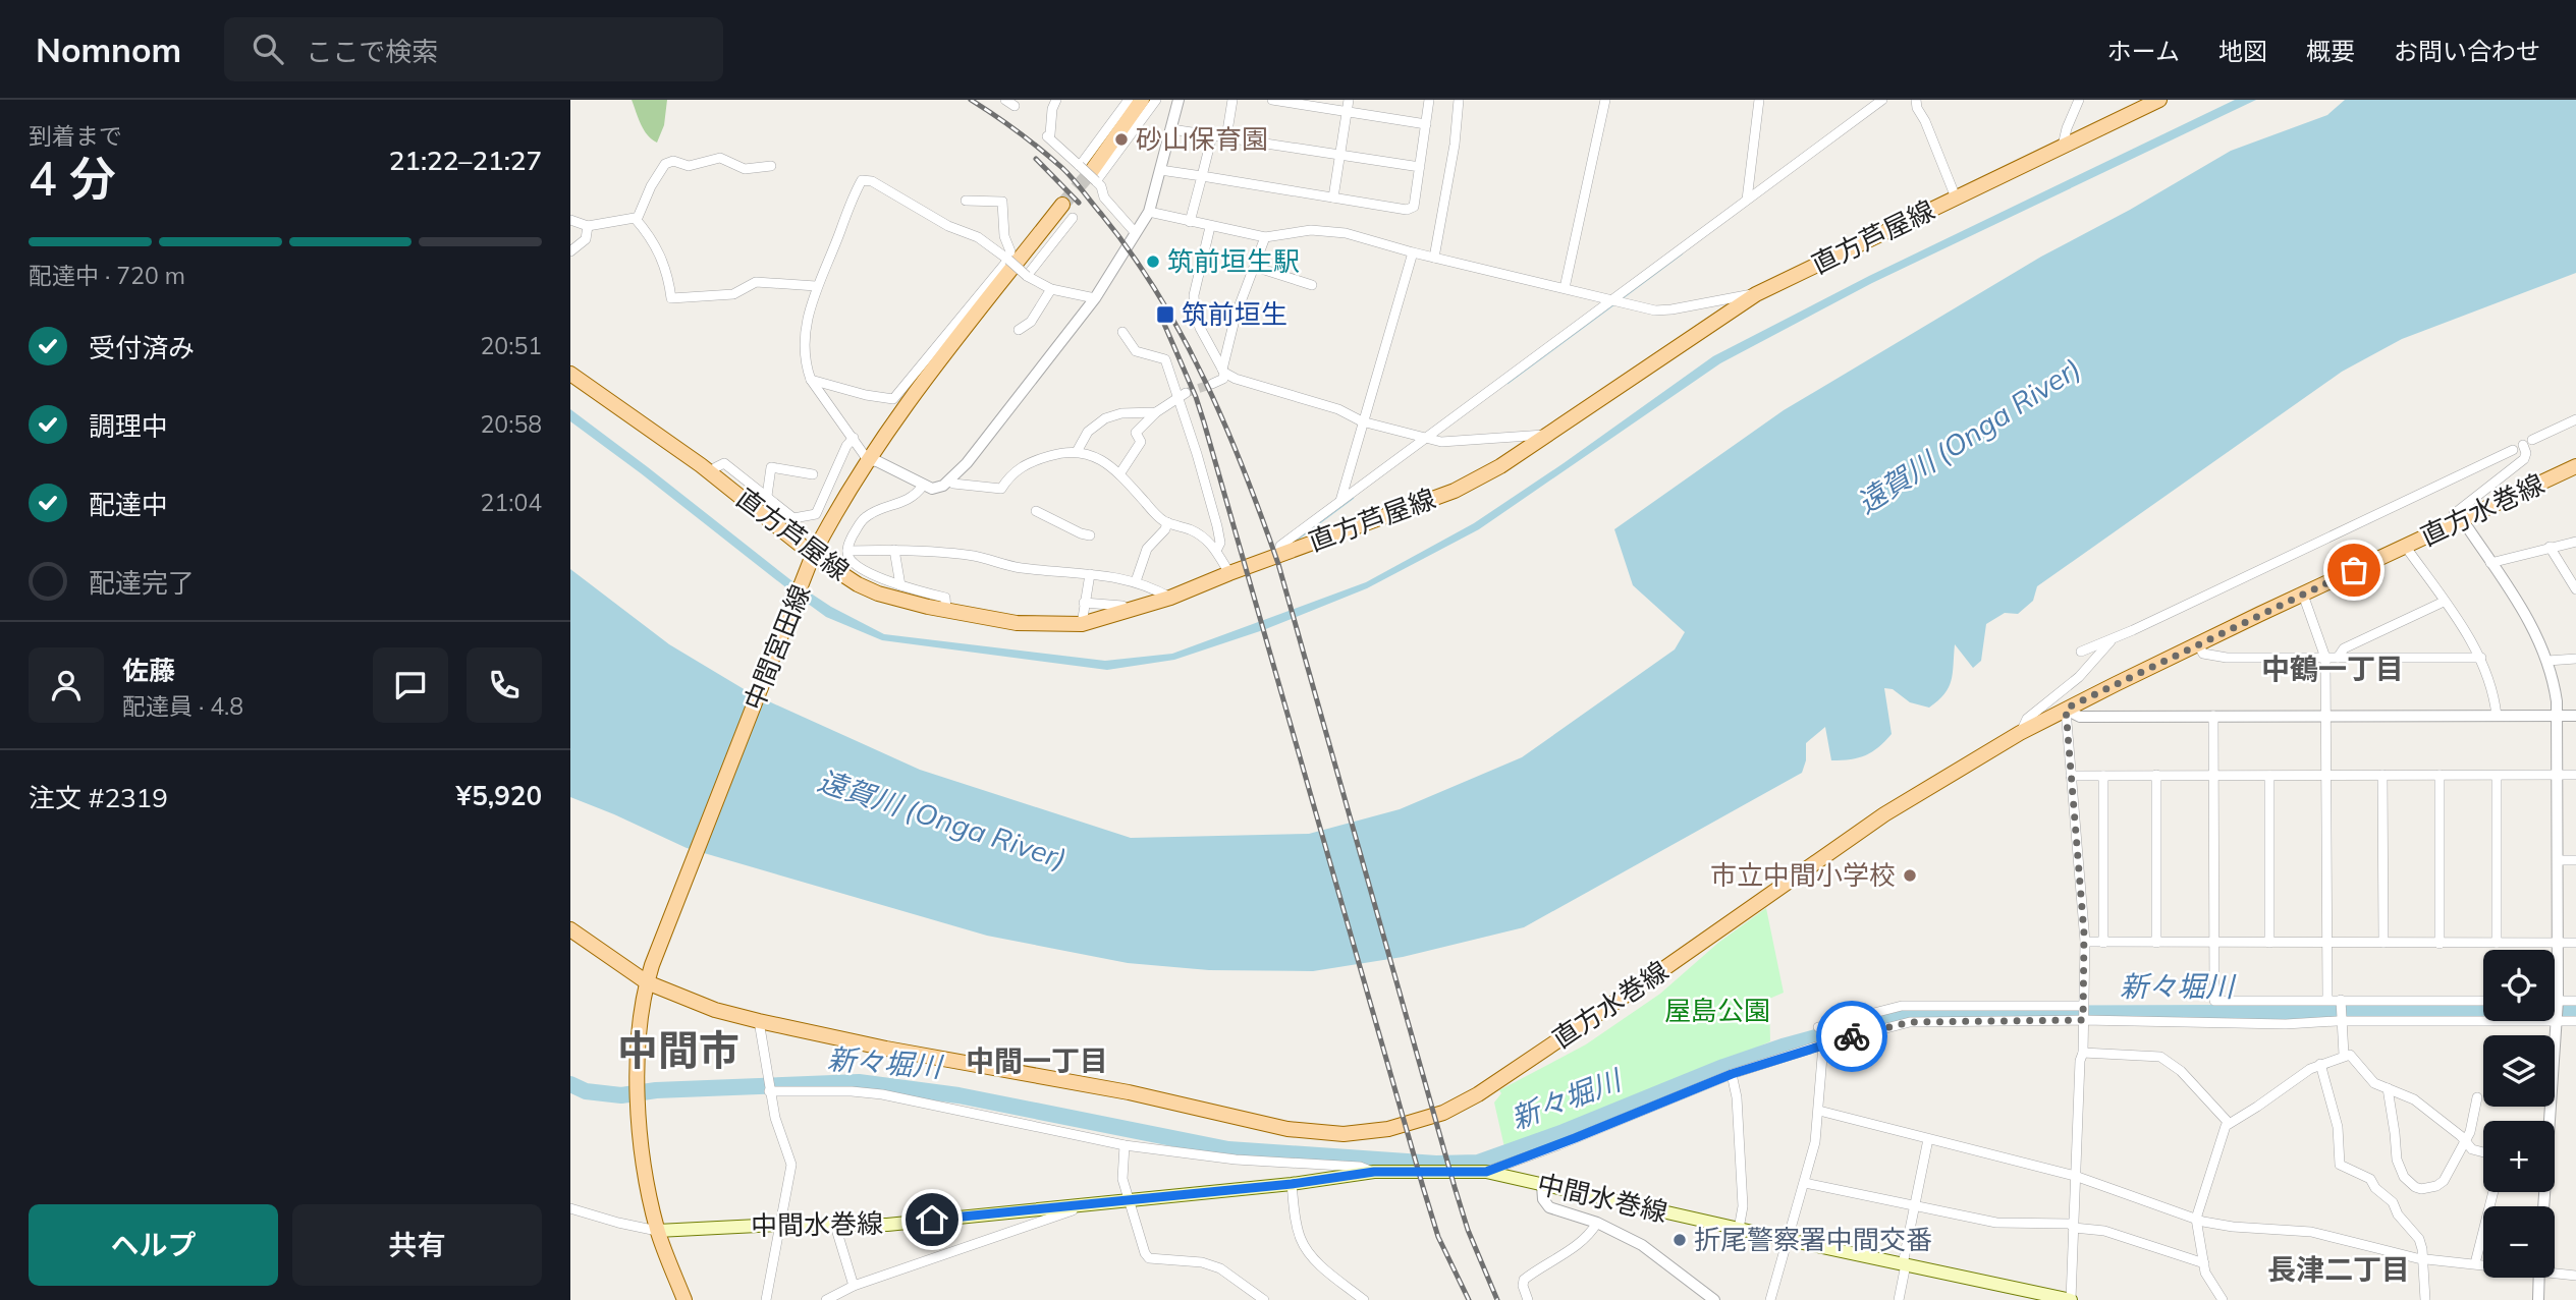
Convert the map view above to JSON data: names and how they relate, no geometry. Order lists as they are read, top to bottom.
{
  "streets": {
    "main road": [
      "直方芦屋線",
      "直方水巻線",
      "中間宮田線",
      "中間水巻線"
    ]
  },
  "crossings": [
    ["直方芦屋線", "中間宮田線"],
    ["直方水巻線", "中間宮田線"],
    ["中間宮田線", "中間水巻線"]
  ],
  "districts": [
    "中鶴一丁目",
    "中間市",
    "中間一丁目",
    "長津二丁目"
  ],
  "water": ["遠賀川 (Onga River)", "新々堀川"],
  "parks": ["屋島公園"],
  "places": {
    "other": [
      "砂山保育園",
      "筑前垣生駅",
      "市立中間小学校",
      "折尾警察署中間交番"
    ],
    "transit": ["筑前垣生"]
  },
  "page": {
    "header": "Nomnom",
    "search": "ここで検索",
    "nav": [
      "ホーム",
      "地図",
      "概要",
      "お問い合わせ"
    ],
    "heading": ["4 分", "到着まで", "21:22–21:27"],
    "panel": [
      "佐藤",
      "配達員 · 4.8",
      "注文 #2319",
      "¥5,920"
    ],
    "bar": "配達中 · 720 m",
    "list": [
      ["受付済み", "20:51"],
      ["調理中", "20:58"],
      ["配達中", "21:04"],
      "配達完了"
    ],
    "map_buttons": ["+", "−"],
    "buttons": ["ヘルプ", "共有"]
  }
}
